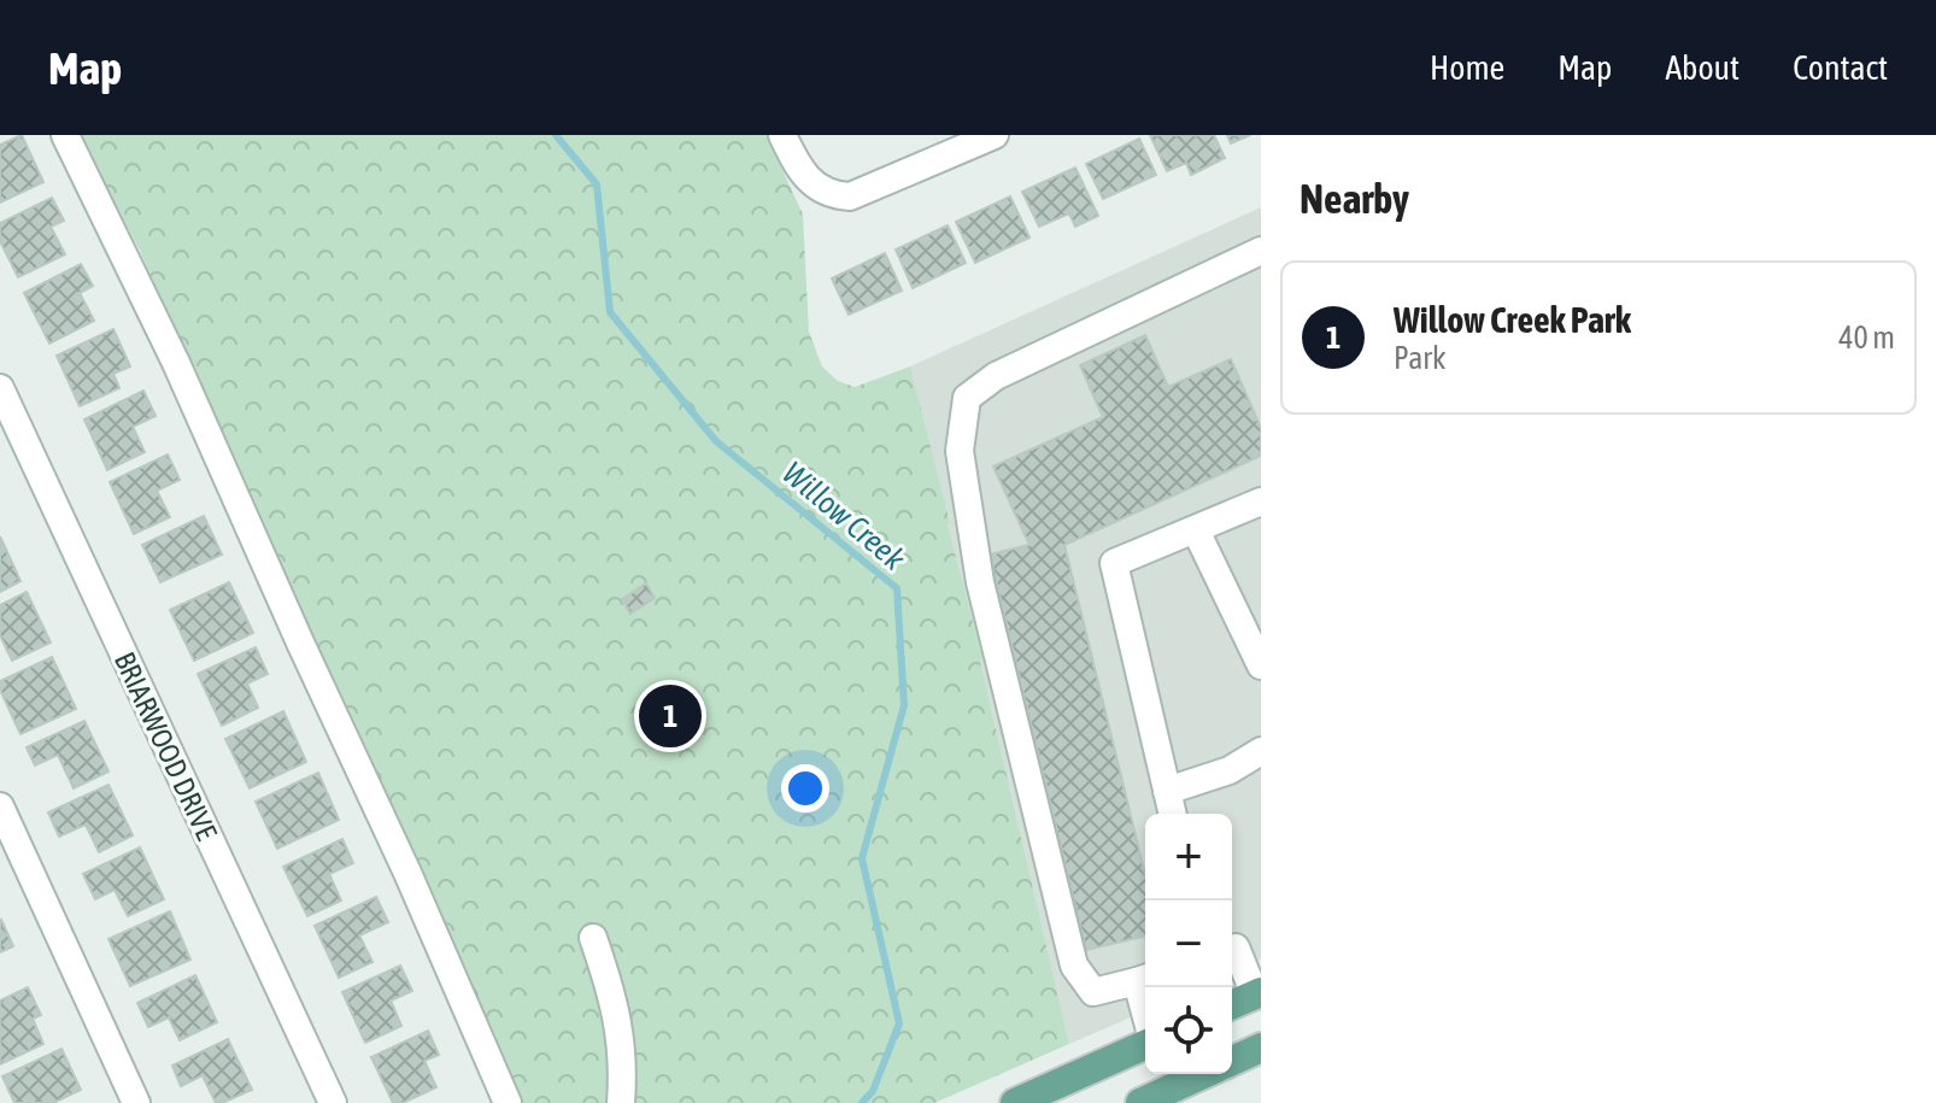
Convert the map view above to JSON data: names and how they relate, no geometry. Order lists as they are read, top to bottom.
{
  "streets": {
    "street": ["BRIARWOOD DRIVE"]
  },
  "water": ["Willow Creek"],
  "page": {
    "header": "Map",
    "nav": [
      "Home",
      "Map",
      "About",
      "Contact"
    ],
    "heading": "Nearby",
    "list": [
      {
        "mark": "1",
        "name": "Willow Creek Park",
        "note": "Park",
        "value": "40 m"
      }
    ],
    "pins": "1",
    "map_buttons": ["+", "−"]
  }
}
